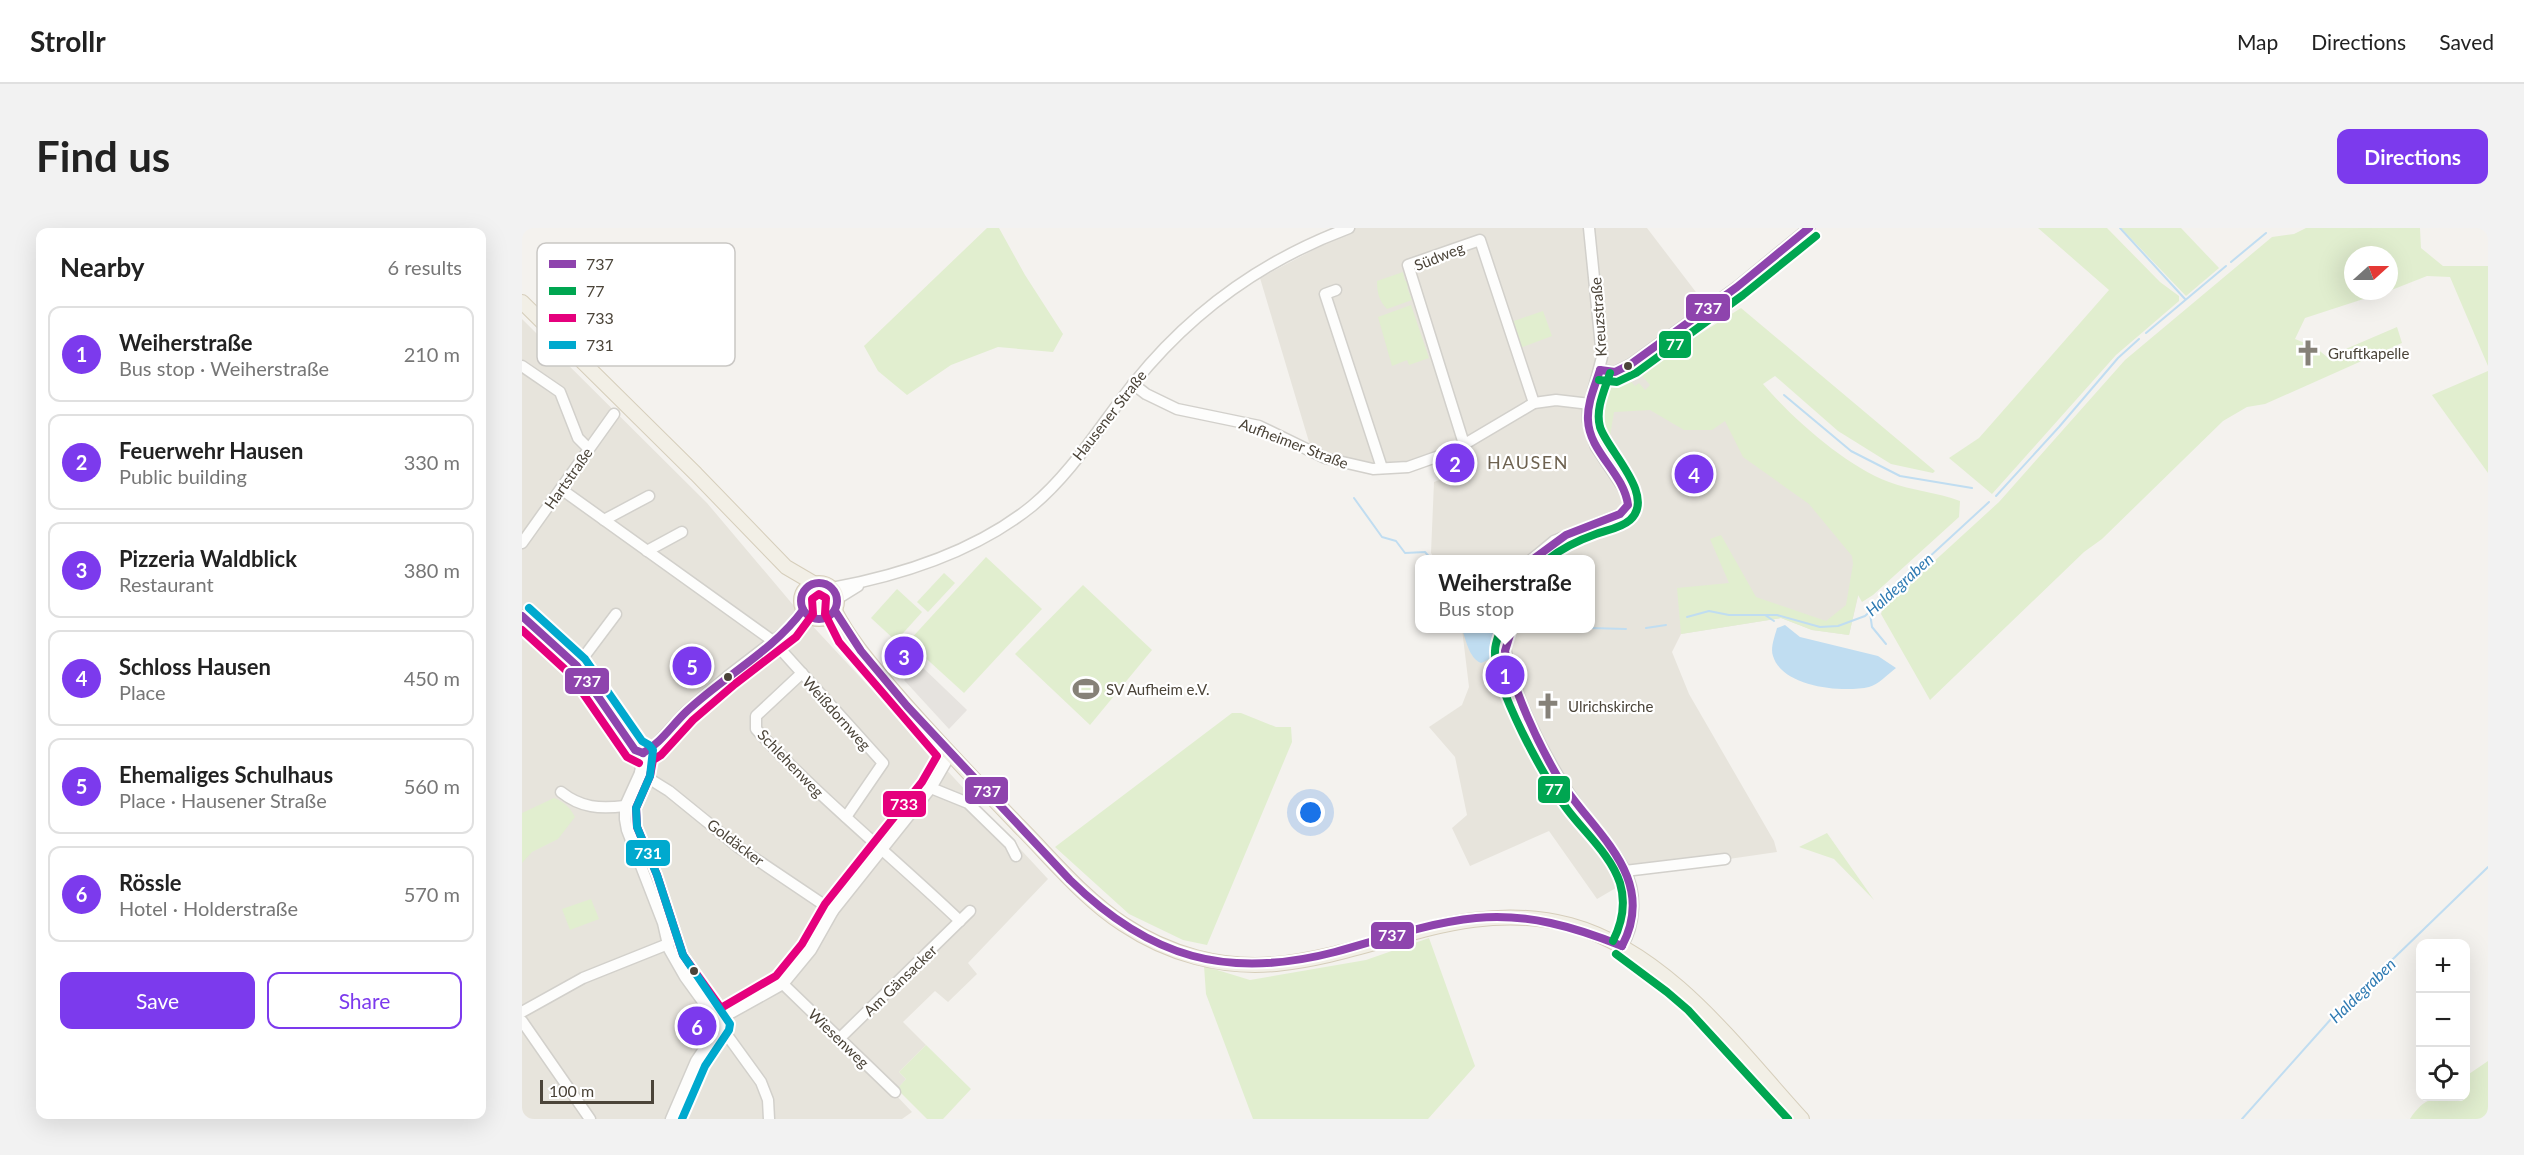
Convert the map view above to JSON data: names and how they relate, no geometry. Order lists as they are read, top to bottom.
{
  "streets": {
    "street": [
      "Südweg",
      "Kreuzstraße",
      "Hausener Straße",
      "Aufheimer Straße",
      "Hartstraße",
      "Weißdornweg",
      "Schlehenweg",
      "Goldäcker",
      "Am Gänsacker",
      "Wiesenweg"
    ]
  },
  "crossings": [
    ["Südweg", "Aufheimer Straße"],
    ["Kreuzstraße", "Aufheimer Straße"],
    ["Hausener Straße", "Aufheimer Straße"],
    ["Hausener Straße", "Weißdornweg"],
    ["Hartstraße", "Weißdornweg"],
    ["Weißdornweg", "Schlehenweg"],
    ["Am Gänsacker", "Wiesenweg"]
  ],
  "districts": ["HAUSEN"],
  "water": ["Haldegraben"],
  "places": {
    "church": ["Gruftkapelle", "Ulrichskirche"],
    "sports": ["SV Aufheim e.V."]
  },
  "lines": [
    "transit line 737",
    "transit line 77",
    "transit line 733",
    "transit line 731"
  ],
  "legend": [
    "737",
    "77",
    "733",
    "731"
  ],
  "scale_bar": "100 m",
  "north": "right",
  "page": {
    "header": "Strollr",
    "nav": ["Map", "Directions", "Saved"],
    "buttons": [
      "Directions",
      ["Save", "Share"]
    ],
    "title": "Find us",
    "heading": ["Nearby", "6 results"],
    "list": [
      {
        "mark": "1",
        "name": "Weiherstraße",
        "note": "Bus stop · Weiherstraße",
        "value": "210 m"
      },
      {
        "mark": "2",
        "name": "Feuerwehr Hausen",
        "note": "Public building",
        "value": "330 m"
      },
      {
        "mark": "3",
        "name": "Pizzeria Waldblick",
        "note": "Restaurant",
        "value": "380 m"
      },
      {
        "mark": "4",
        "name": "Schloss Hausen",
        "note": "Place",
        "value": "450 m"
      },
      {
        "mark": "5",
        "name": "Ehemaliges Schulhaus",
        "note": "Place · Hausener Straße",
        "value": "560 m"
      },
      {
        "mark": "6",
        "name": "Rössle",
        "note": "Hotel · Holderstraße",
        "value": "570 m"
      }
    ],
    "pins": [
      "2",
      "4",
      "3",
      "5",
      "1",
      "6"
    ],
    "popup": ["Weiherstraße", "Bus stop"],
    "map_buttons": ["+", "−"],
    "scale": "100 m"
  }
}
